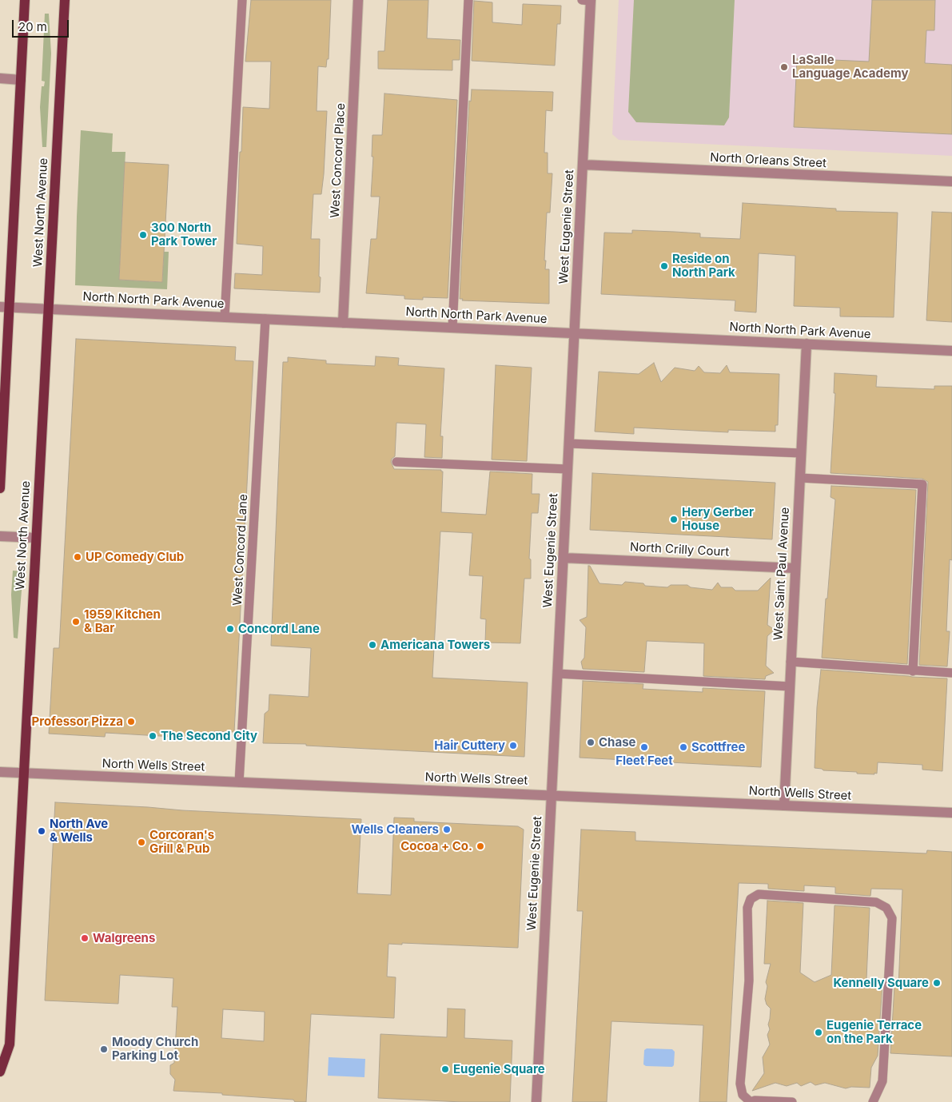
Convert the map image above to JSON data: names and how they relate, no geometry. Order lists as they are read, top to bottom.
{
  "streets": {
    "main road": ["West North Avenue"],
    "street": [
      "West Concord Place",
      "North Orleans Street",
      "West Eugenie Street",
      "North North Park Avenue",
      "North Crilly Court",
      "West Saint Paul Avenue",
      "North Wells Street"
    ],
    "lane": ["West Concord Lane"]
  },
  "crossings": [
    ["West Concord Place", "North North Park Avenue"],
    ["North Orleans Street", "West Eugenie Street"],
    ["West North Avenue", "North North Park Avenue"],
    ["West North Avenue", "North Wells Street"],
    ["West Eugenie Street", "North North Park Avenue"],
    ["West Eugenie Street", "North Crilly Court"],
    ["West Eugenie Street", "North Wells Street"],
    ["North North Park Avenue", "West Concord Lane"],
    ["North North Park Avenue", "West Saint Paul Avenue"],
    ["West Concord Lane", "North Wells Street"],
    ["North Crilly Court", "West Saint Paul Avenue"],
    ["West Saint Paul Avenue", "North Wells Street"]
  ],
  "places": [
    "LaSalle Language Academy",
    "300 North Park Tower",
    "Reside on North Park",
    "Hery Gerber House",
    "UP Comedy Club",
    "1959 Kitchen & Bar",
    "Concord Lane",
    "Americana Towers",
    "Professor Pizza",
    "The Second City",
    "Chase",
    "Hair Cuttery",
    "Fleet Feet",
    "Scottfree",
    "Wells Cleaners",
    "North Ave & Wells",
    "Corcoran's Grill & Pub",
    "Cocoa + Co.",
    "Walgreens",
    "Kennelly Square",
    "Eugenie Terrace on the Park",
    "Moody Church Parking Lot",
    "Eugenie Square"
  ],
  "scale_bar": "20 m"
}
